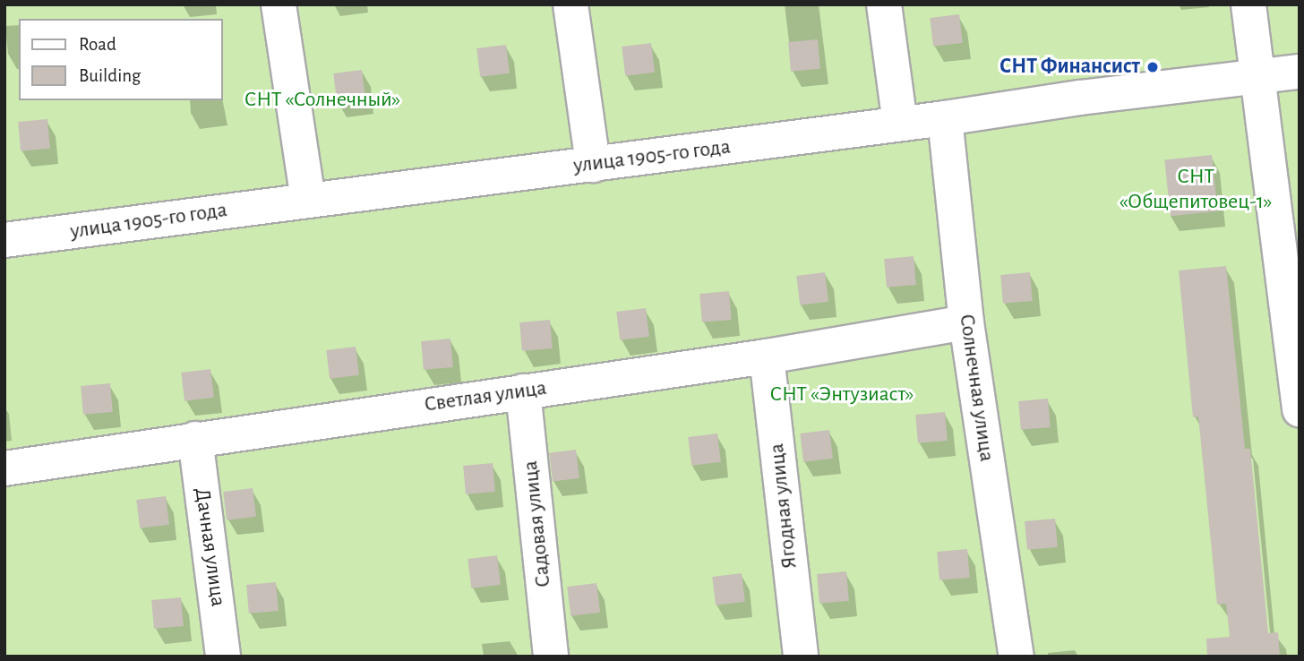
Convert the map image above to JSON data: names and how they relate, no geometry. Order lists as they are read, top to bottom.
{
  "streets": {
    "street": [
      "улица 1905-го года",
      "Солнечная улица",
      "Светлая улица",
      "Ягодная улица",
      "Садовая улица",
      "Дачная улица"
    ]
  },
  "crossings": [
    ["улица 1905-го года", "Солнечная улица"],
    ["Солнечная улица", "Светлая улица"],
    ["Светлая улица", "Ягодная улица"],
    ["Светлая улица", "Садовая улица"],
    ["Светлая улица", "Дачная улица"]
  ],
  "parks": ["СНТ «Солнечный»", "СНТ «Общепитовец-1»", "СНТ «Энтузиаст»"],
  "places": ["СНТ Финансист"],
  "legend": ["Road", "Building"]
}
